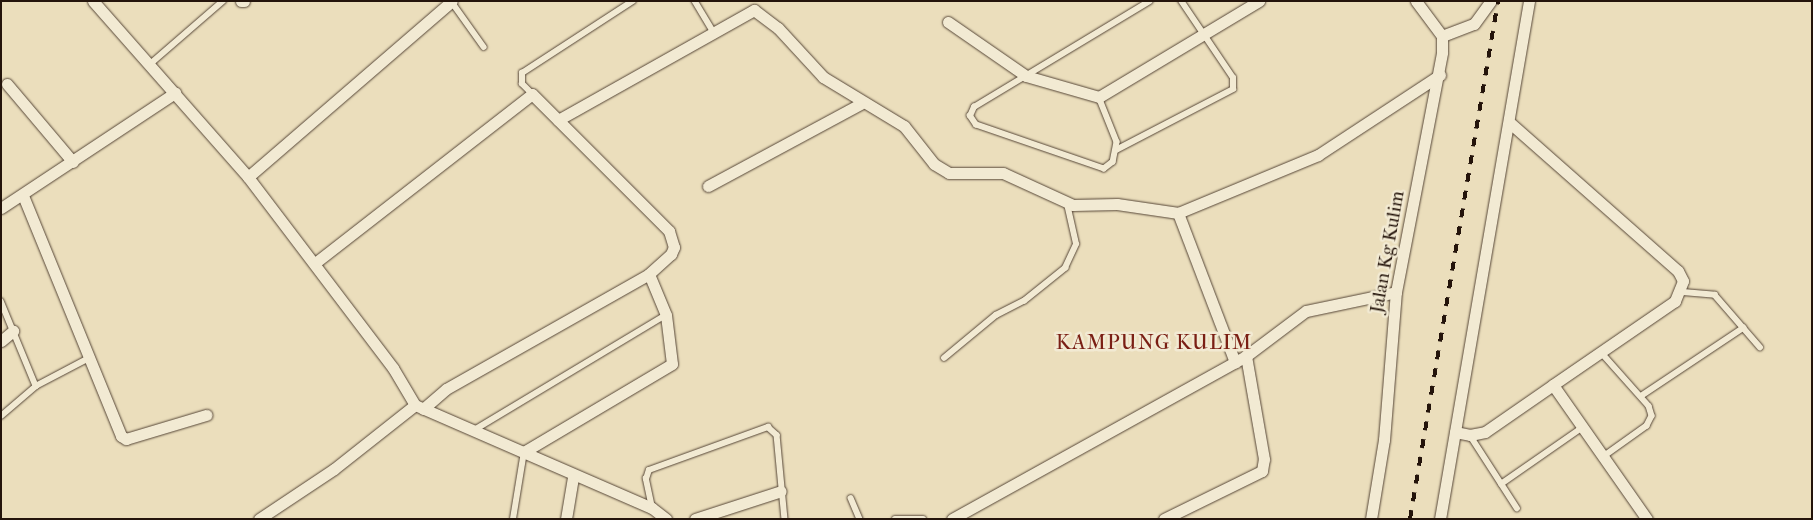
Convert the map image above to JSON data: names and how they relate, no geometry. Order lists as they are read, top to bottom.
{
  "streets": {
    "street": ["Jalan Kg Kulim"]
  },
  "districts": ["KAMPUNG KULIM"]
}
